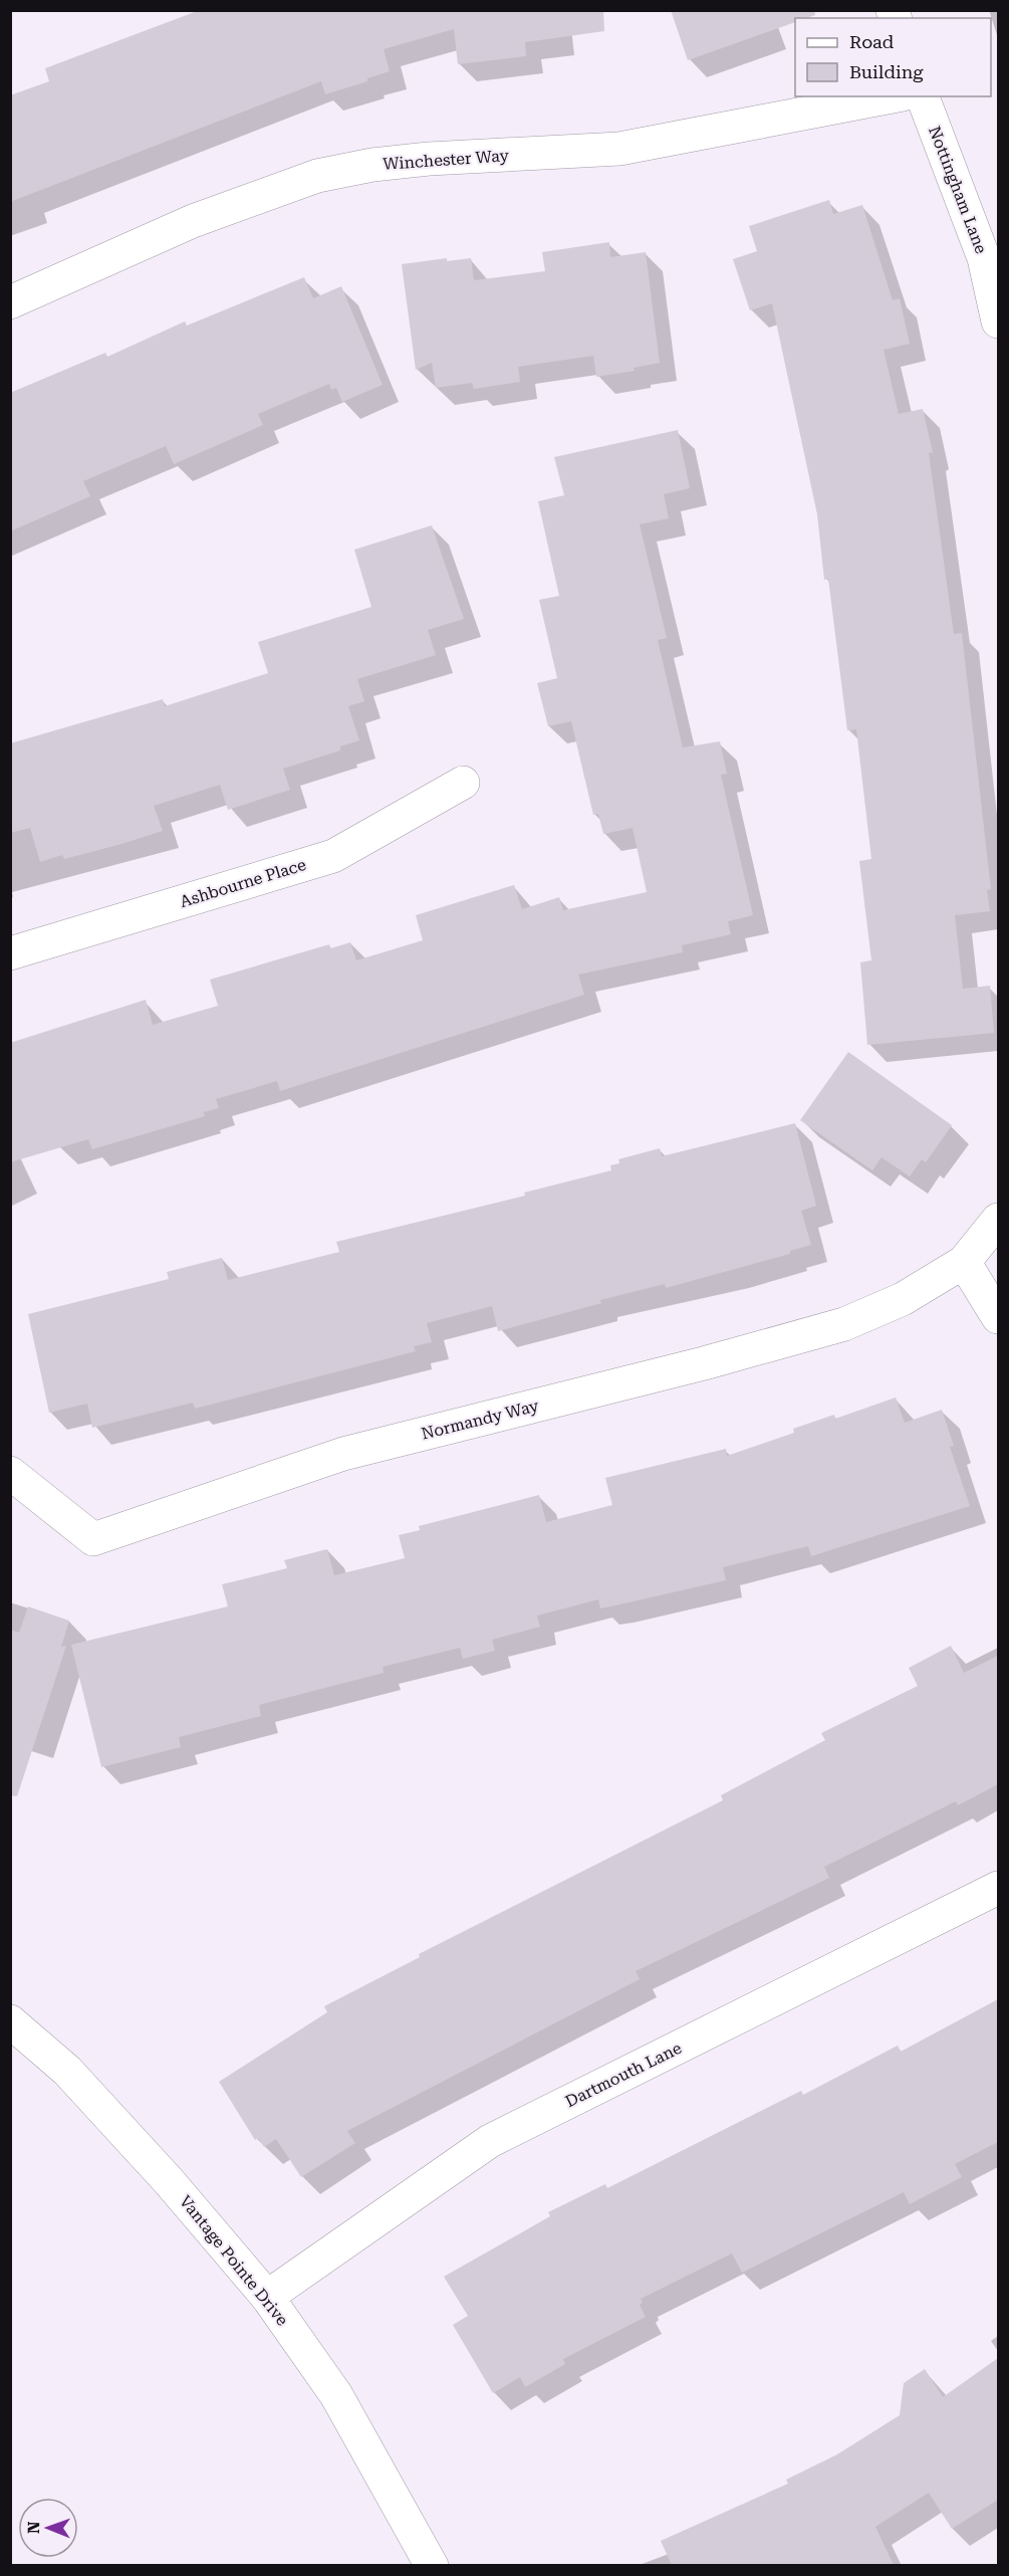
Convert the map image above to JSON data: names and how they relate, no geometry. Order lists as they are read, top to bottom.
{
  "streets": {
    "street": [
      "Winchester Way",
      "Nottingham Lane",
      "Ashbourne Place",
      "Normandy Way",
      "Dartmouth Lane",
      "Vantage Pointe Drive"
    ]
  },
  "crossings": [
    ["Dartmouth Lane", "Vantage Pointe Drive"]
  ],
  "legend": ["Road", "Building"],
  "north": "left"
}
